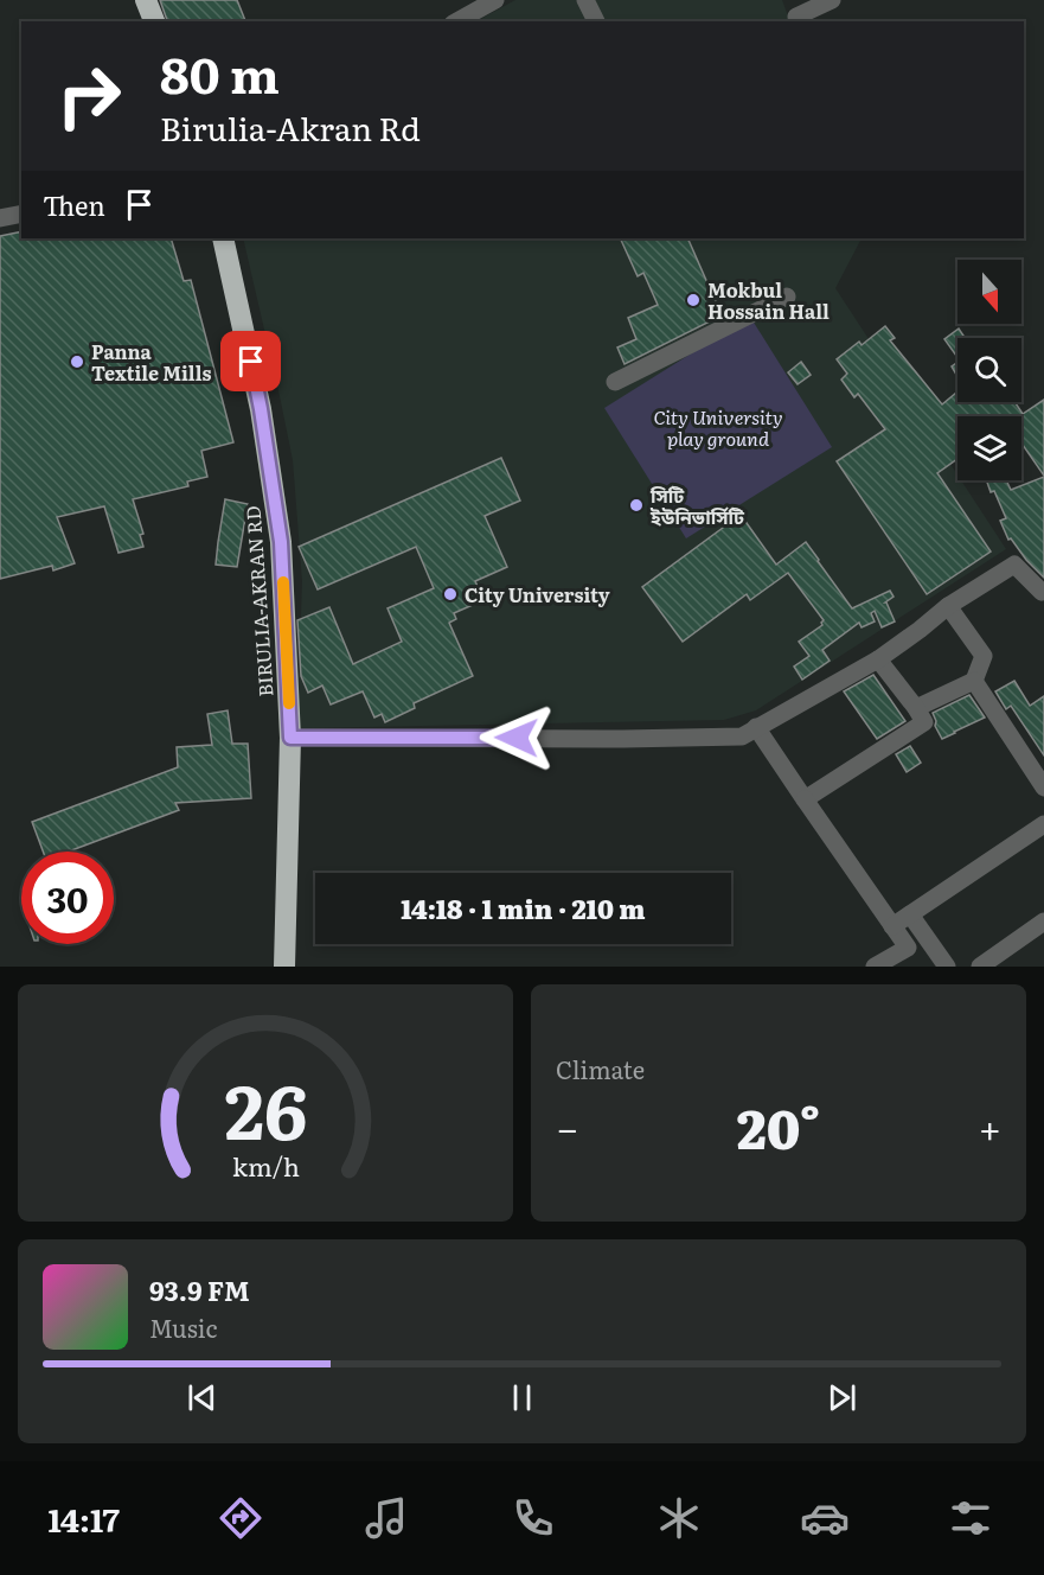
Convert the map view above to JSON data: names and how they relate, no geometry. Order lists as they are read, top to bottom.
{
  "streets": {
    "highway": ["BIRULIA-AKRAN RD"]
  },
  "parks": ["City University play ground"],
  "places": [
    "Mokbul Hossain Hall",
    "Panna Textile Mills",
    "সিটি ইউনিভার্সিটি",
    "City University"
  ],
  "north": "bottom",
  "page": {
    "turn": ["80 m", "Birulia-Akran Rd"],
    "then": "Then",
    "limit": "30",
    "trip": "14:18 · 1 min · 210 m",
    "tile": "Climate",
    "heat": ["−", "20°", "+"],
    "song": ["93.9 FM", "Music"],
    "tabs": "14:17",
    "gauge": ["26", "km/h"]
  }
}
